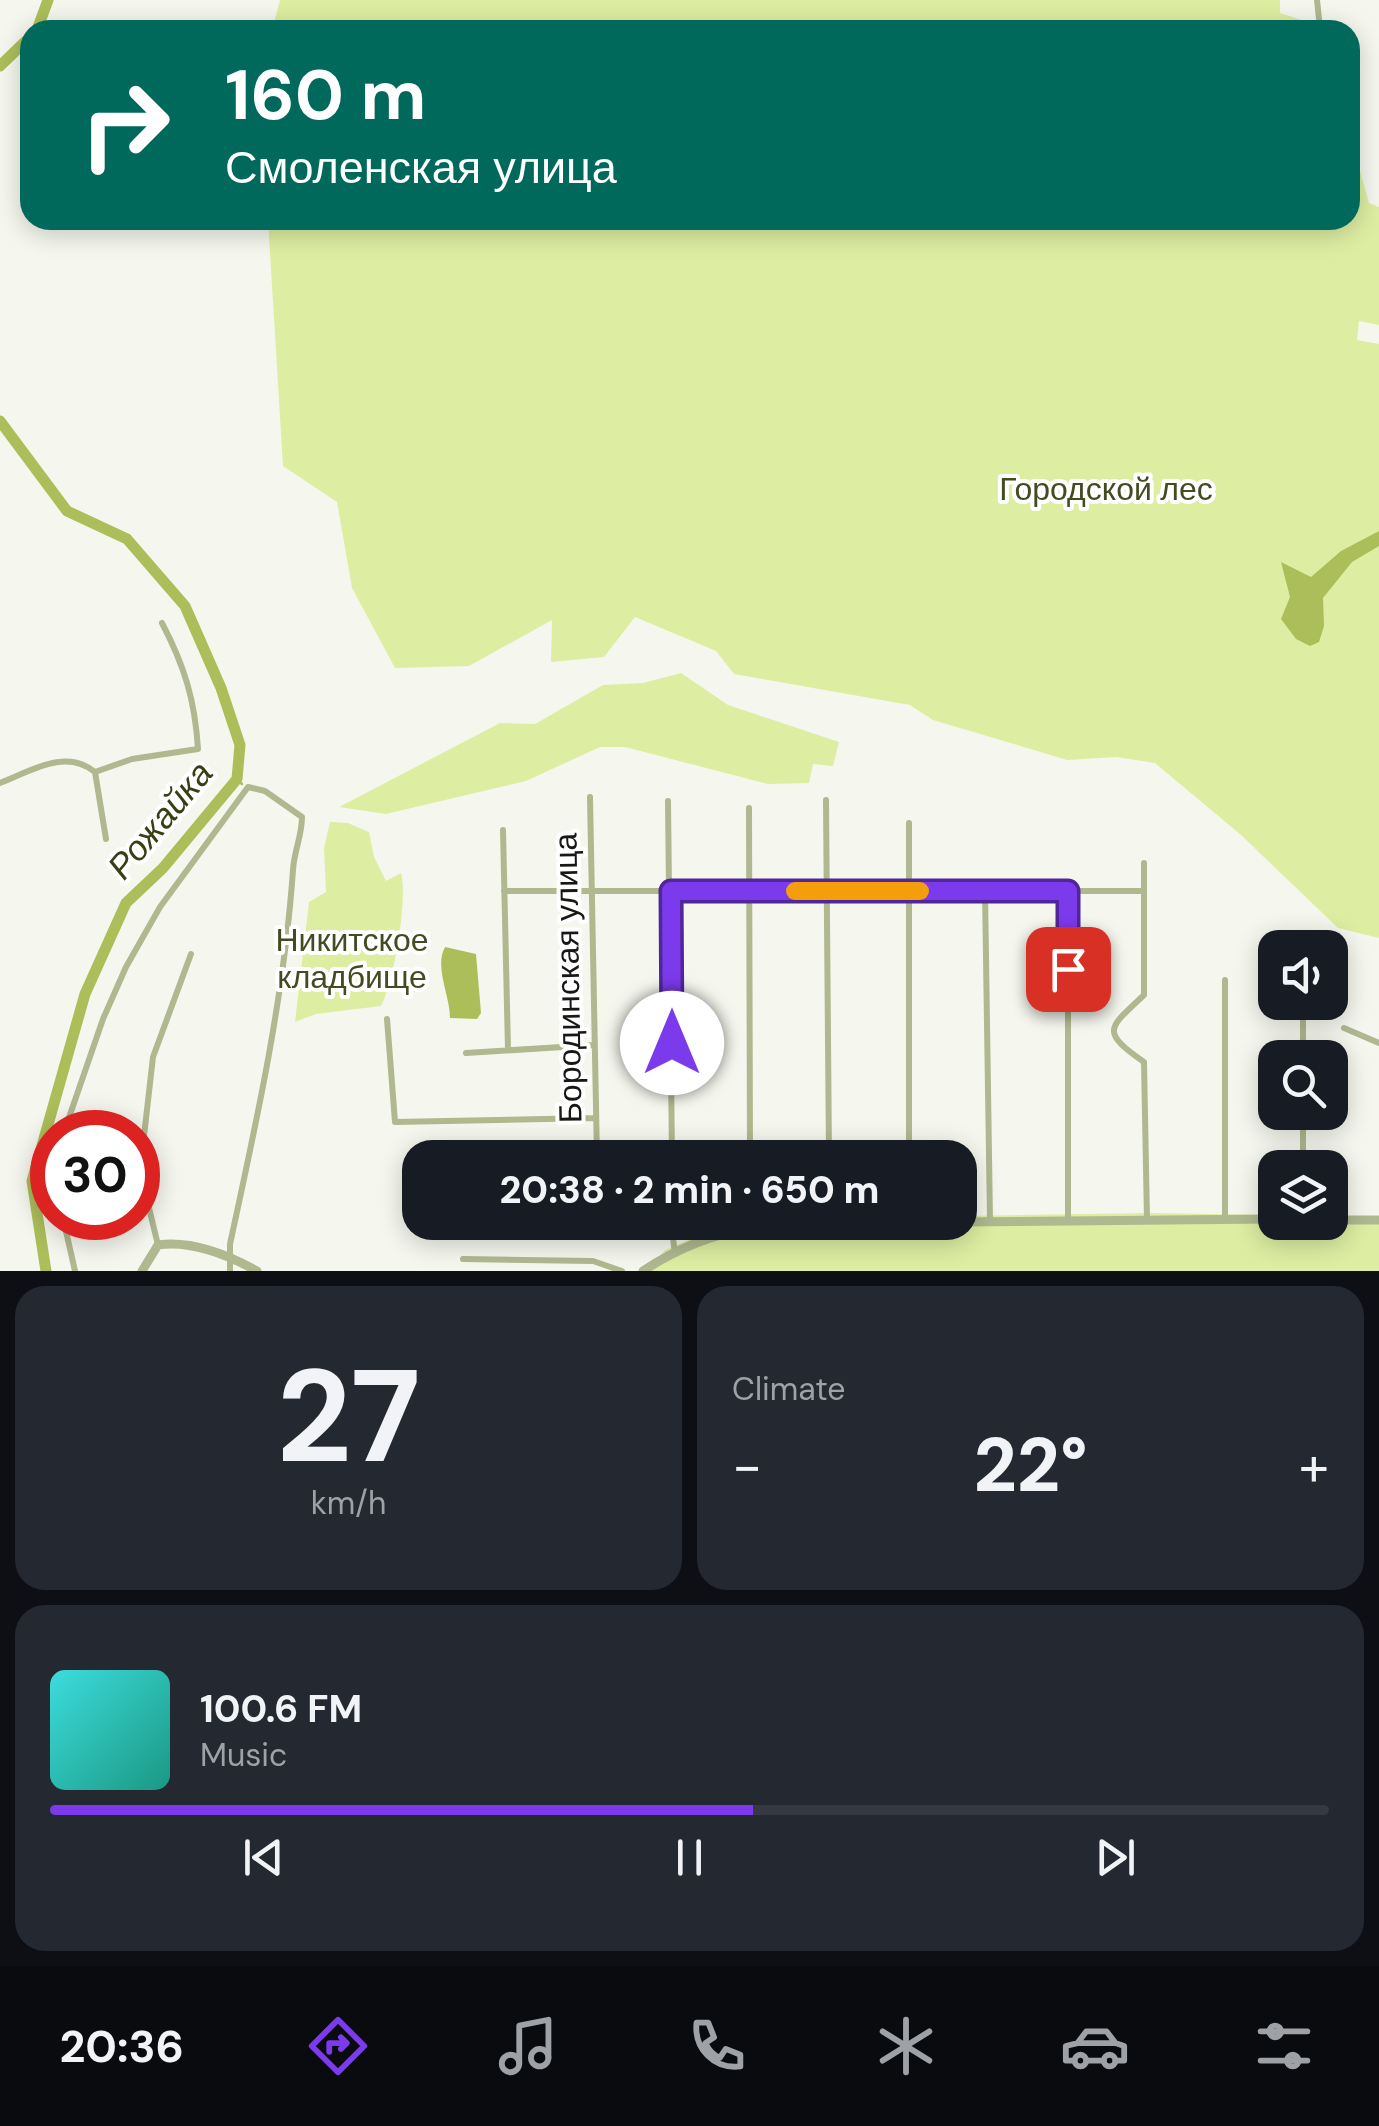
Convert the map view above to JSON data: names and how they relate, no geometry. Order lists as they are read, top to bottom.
{
  "streets": {
    "street": ["Бородинская улица"]
  },
  "water": ["Рожайка"],
  "parks": ["Городской лес", "Никитское кладбище"],
  "page": {
    "turn": ["160 m", "Смоленская улица"],
    "limit": "30",
    "trip": "20:38 · 2 min · 650 m",
    "tile": [
      ["27", "km/h"],
      "Climate"
    ],
    "heat": ["−", "22°", "+"],
    "song": ["100.6 FM", "Music"],
    "tabs": "20:36"
  }
}
